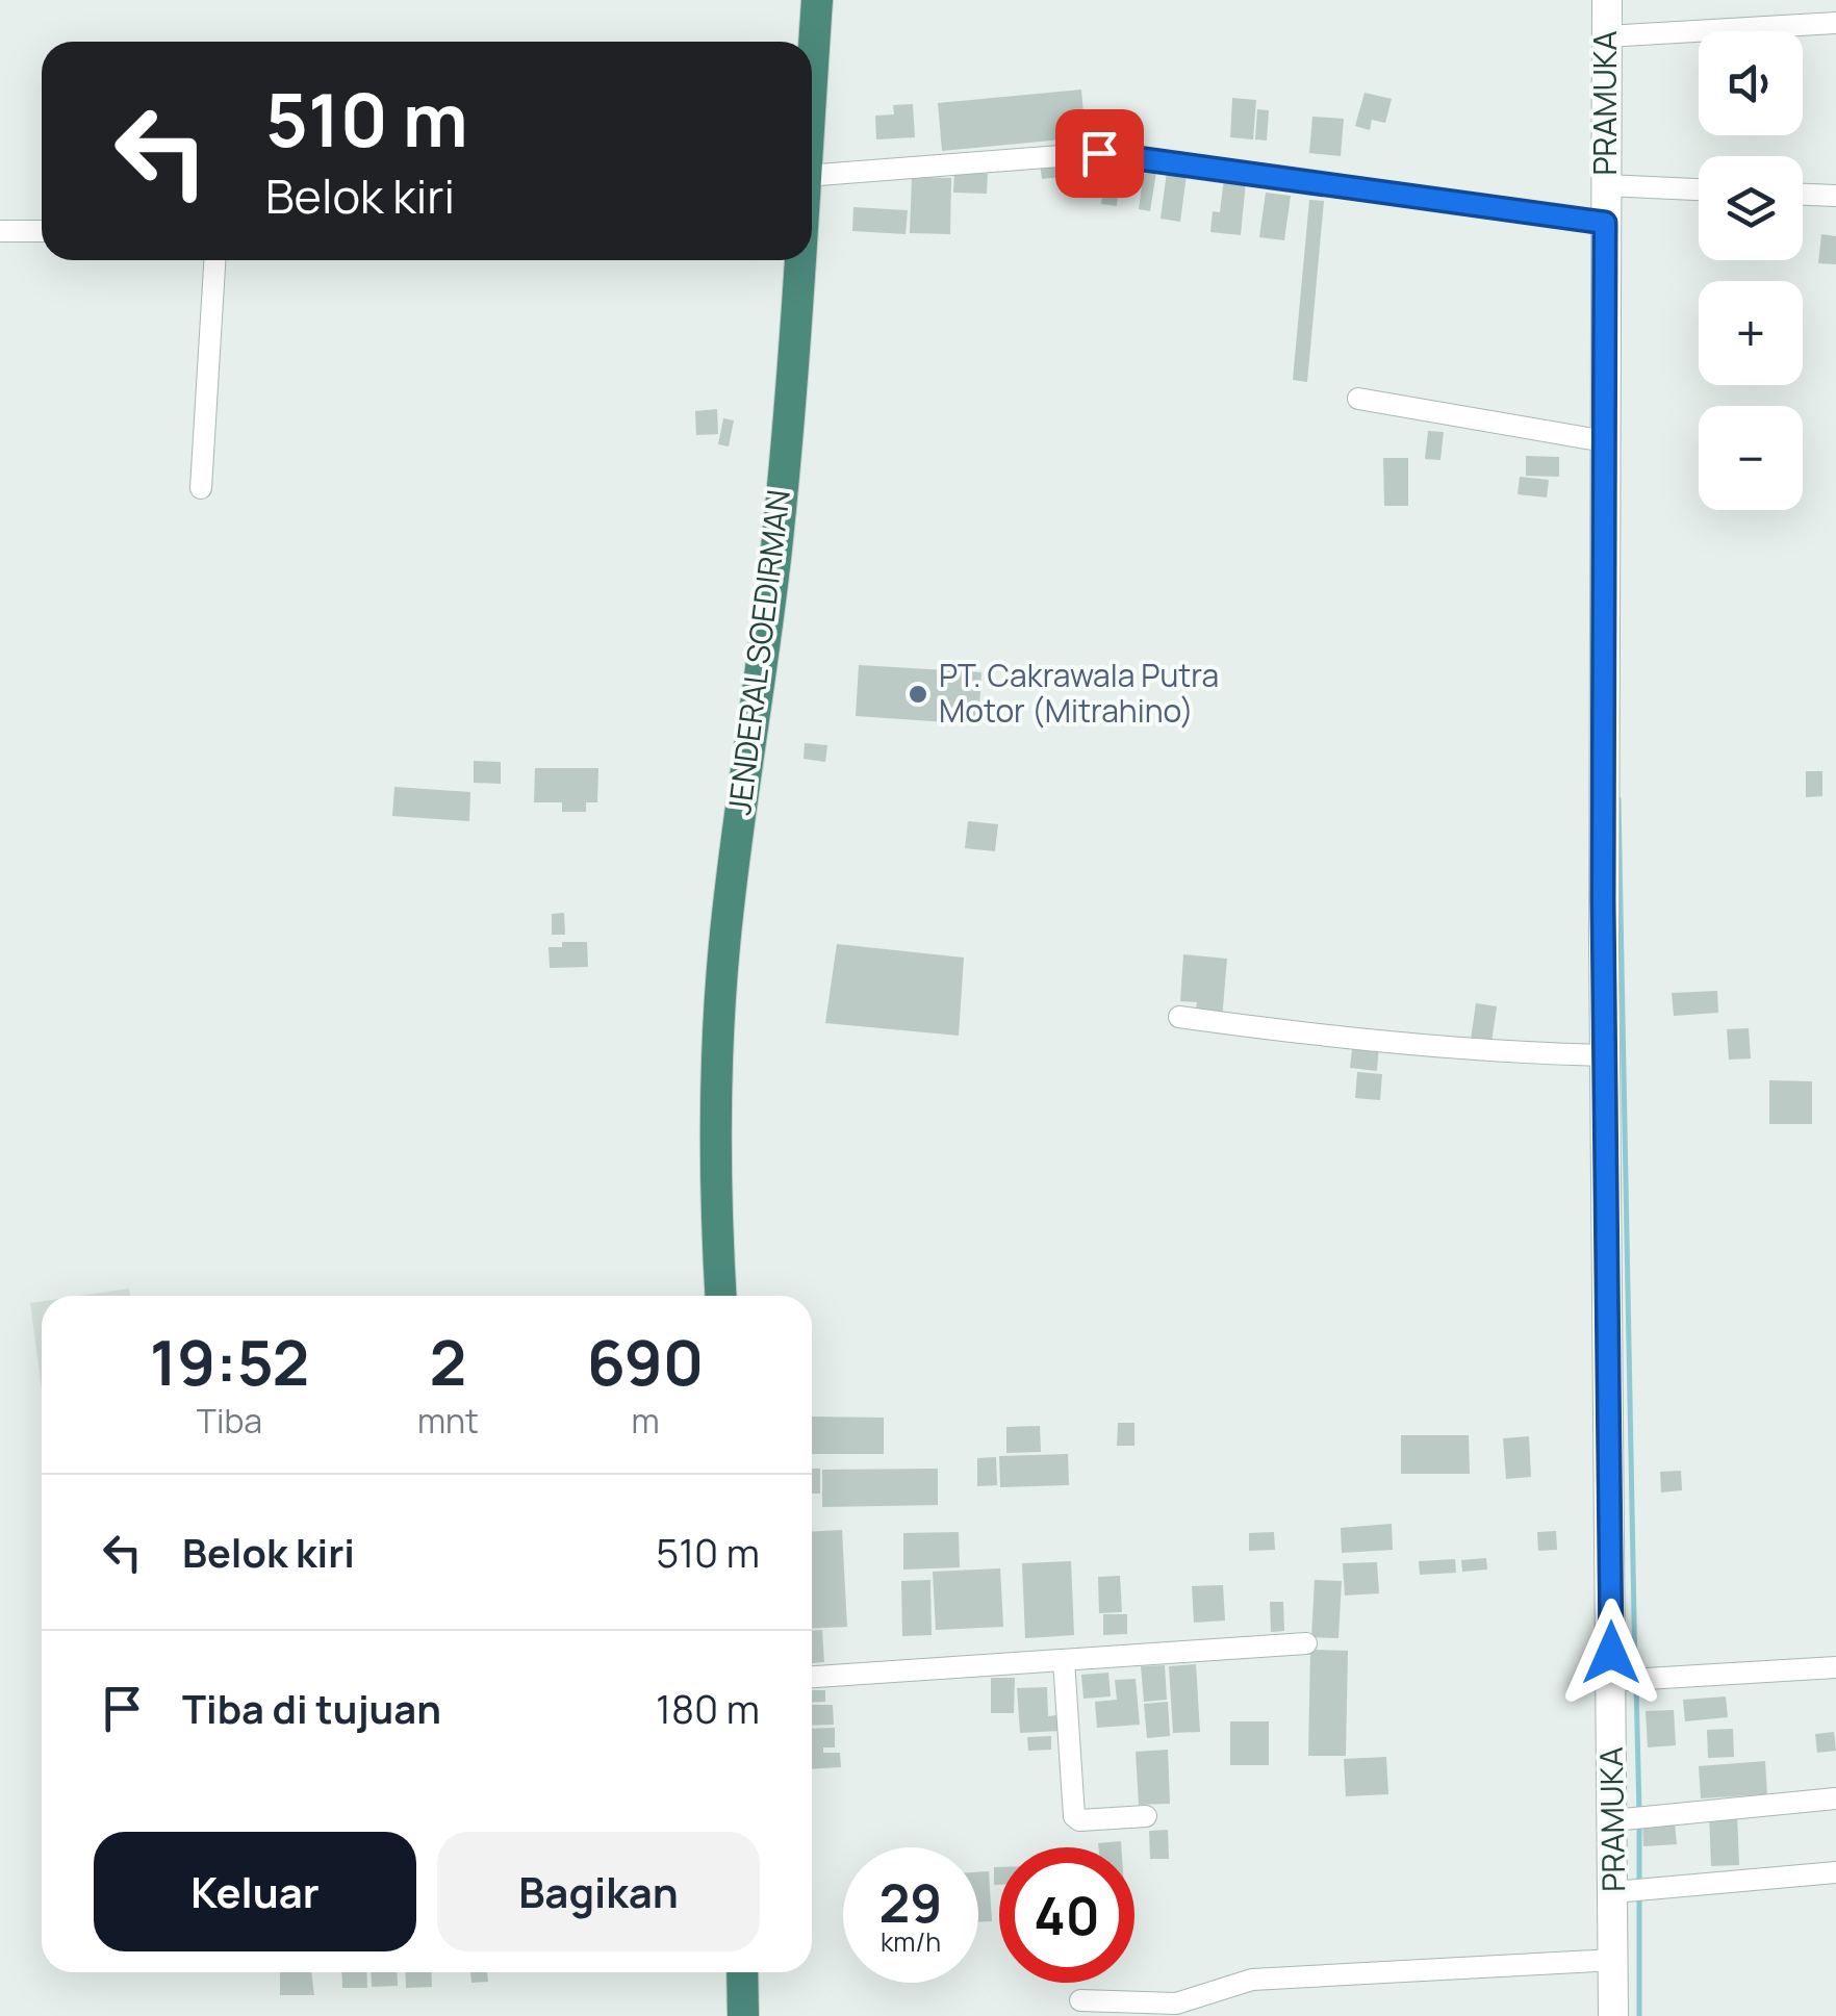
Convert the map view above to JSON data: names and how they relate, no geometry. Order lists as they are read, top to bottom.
{
  "streets": {
    "highway": ["JENDERAL SOEDIRMAN"],
    "street": ["PRAMUKA"]
  },
  "places": ["PT. Cakrawala Putra Motor (Mitrahino)"],
  "page": {
    "map_buttons": ["+", "−"],
    "turn": ["510 m", "Belok kiri"],
    "eta": [
      "19:52",
      "Tiba",
      "2",
      "mnt",
      "690",
      "m"
    ],
    "list": [
      {
        "name": "Belok kiri",
        "value": "510 m"
      },
      {
        "name": "Tiba di tujuan",
        "value": "180 m"
      }
    ],
    "buttons": ["Keluar", "Bagikan"],
    "speed": "29 km/h",
    "limit": "40"
  }
}
